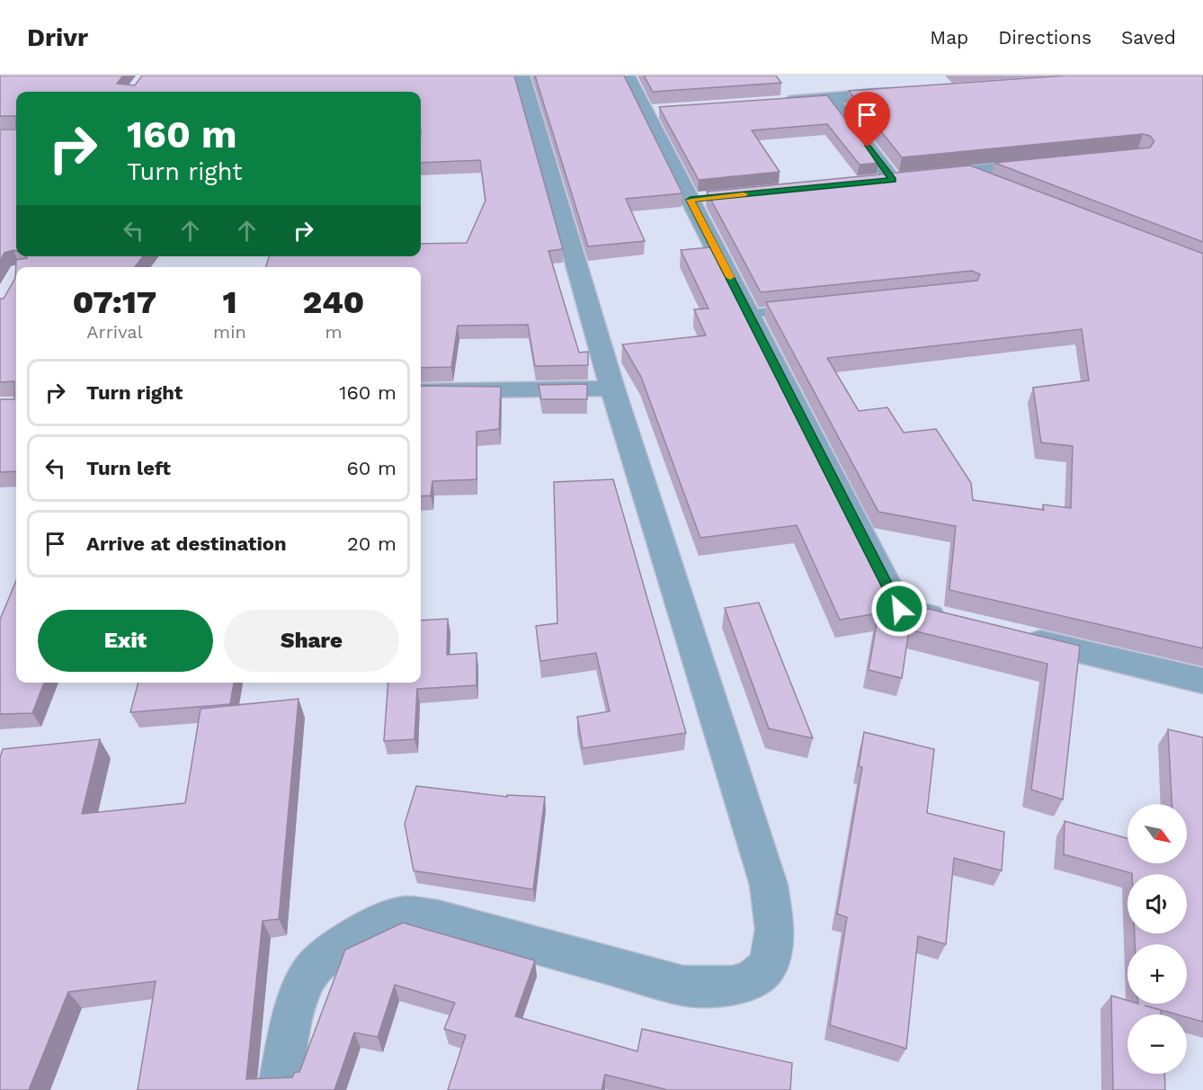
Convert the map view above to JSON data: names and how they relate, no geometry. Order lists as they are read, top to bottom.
{
  "north": "bottom right",
  "page": {
    "header": "Drivr",
    "nav": ["Map", "Directions", "Saved"],
    "turn": ["160 m", "Turn right"],
    "eta": [
      "07:17",
      "Arrival",
      "1",
      "min",
      "240",
      "m"
    ],
    "list": [
      {
        "name": "Turn right",
        "value": "160 m"
      },
      {
        "name": "Turn left",
        "value": "60 m"
      },
      {
        "name": "Arrive at destination",
        "value": "20 m"
      }
    ],
    "buttons": ["Exit", "Share"],
    "map_buttons": ["+", "−"]
  }
}
